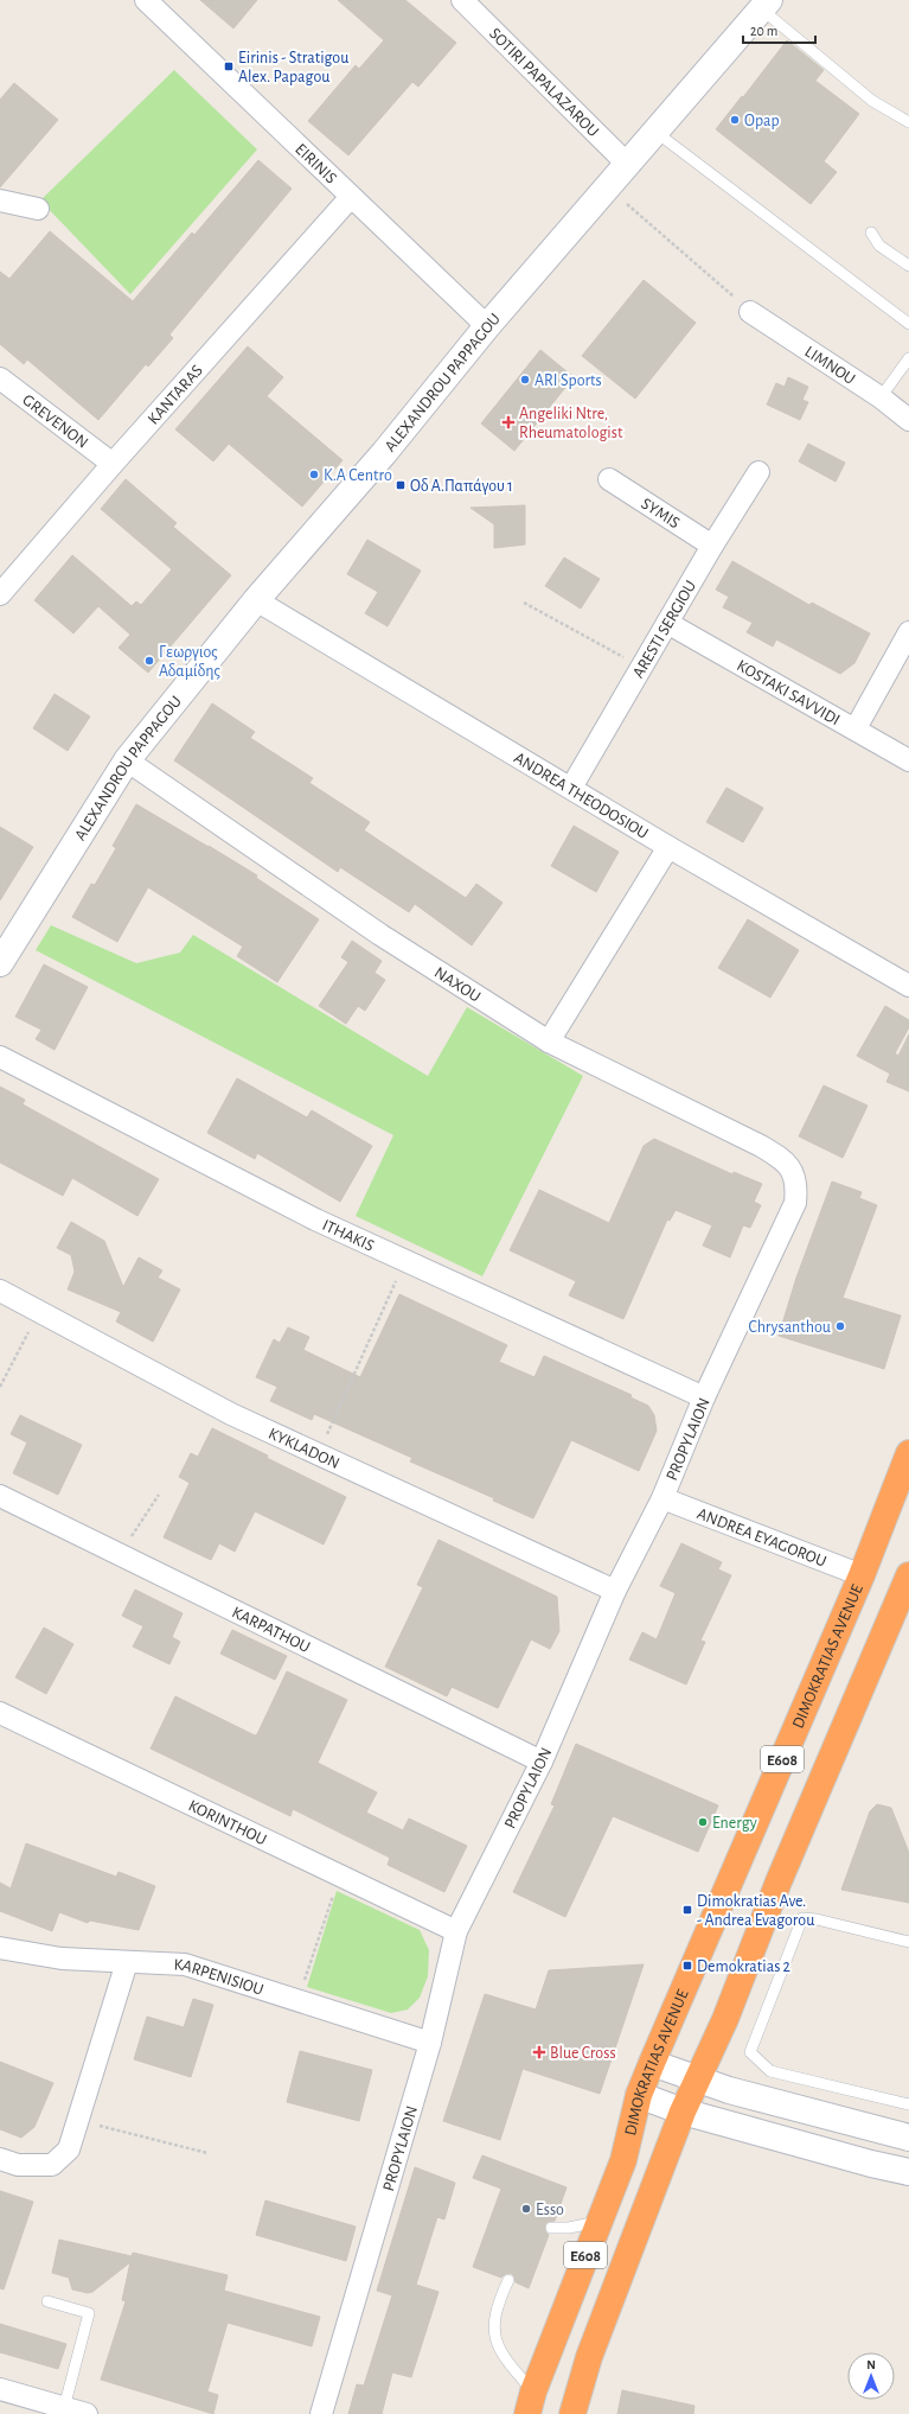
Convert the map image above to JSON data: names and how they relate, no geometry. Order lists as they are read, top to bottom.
{
  "streets": {
    "highway": ["DIMOKRATIAS AVENUE", "E608"],
    "street": [
      "SOTIRI PAPALAZAROU",
      "EIRINIS",
      "LIMNOU",
      "ALEXANDROU PAPPAGOU",
      "KANTARAS",
      "GREVENON",
      "SYMIS",
      "ARESTI SERGIOU",
      "KOSTAKI SAVVIDI",
      "ANDREA THEODOSIOU",
      "NAXOU",
      "ITHAKIS",
      "PROPYLAION",
      "KYKLADON",
      "ANDREA EYAGOROU",
      "KARPATHOU",
      "KORINTHOU",
      "KARPENISIOU"
    ]
  },
  "crossings": [
    ["SOTIRI PAPALAZAROU", "ALEXANDROU PAPPAGOU"],
    ["EIRINIS", "ALEXANDROU PAPPAGOU"],
    ["EIRINIS", "KANTARAS"],
    ["ALEXANDROU PAPPAGOU", "ANDREA THEODOSIOU"],
    ["ALEXANDROU PAPPAGOU", "NAXOU"],
    ["KANTARAS", "GREVENON"],
    ["SYMIS", "ARESTI SERGIOU"],
    ["ARESTI SERGIOU", "KOSTAKI SAVVIDI"],
    ["ARESTI SERGIOU", "ANDREA THEODOSIOU"],
    ["NAXOU", "PROPYLAION"],
    ["ITHAKIS", "PROPYLAION"],
    ["PROPYLAION", "KYKLADON"],
    ["PROPYLAION", "ANDREA EYAGOROU"],
    ["PROPYLAION", "KARPATHOU"],
    ["PROPYLAION", "KORINTHOU"],
    ["PROPYLAION", "KARPENISIOU"],
    ["ANDREA EYAGOROU", "DIMOKRATIAS AVENUE"]
  ],
  "places": {
    "transit": [
      "Eirinis - Stratigou Alex. Papagou",
      "Οδ Α.Παπάγου 1",
      "Dimokratias Ave. - Andrea Evagorou",
      "Demokratias 2"
    ],
    "other": [
      "Opap",
      "ARI Sports",
      "K.A Centro",
      "Γεωργιος Αδαμίδης",
      "Chrysanthou",
      "Energy",
      "Esso"
    ],
    "health": ["Angeliki Ntre, Rheumatologist", "Blue Cross"]
  },
  "scale_bar": "20 m",
  "north": "top"
}
